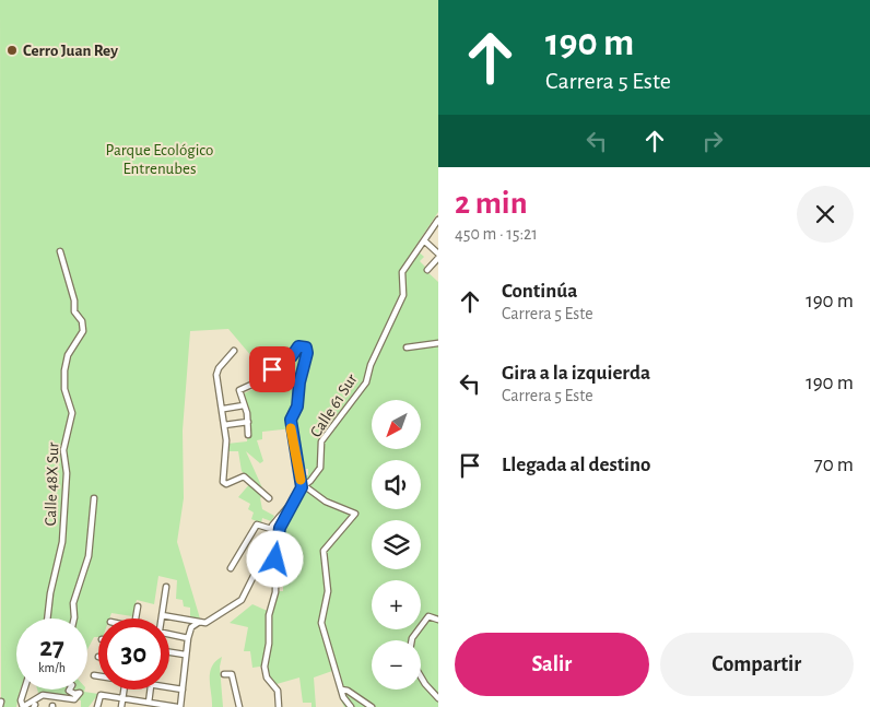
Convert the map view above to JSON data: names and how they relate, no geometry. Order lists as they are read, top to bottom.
{
  "streets": {
    "street": ["Calle 61 Sur", "Calle 48X Sur"]
  },
  "parks": ["Parque Ecológico Entrenubes"],
  "places": ["Cerro Juan Rey"],
  "north": "bottom left",
  "page": {
    "turn": ["190 m", "Carrera 5 Este"],
    "heading": ["2 min", "450 m · 15:21"],
    "list": [
      {
        "name": "Continúa",
        "note": "Carrera 5 Este",
        "value": "190 m"
      },
      {
        "name": "Gira a la izquierda",
        "note": "Carrera 5 Este",
        "value": "190 m"
      },
      {
        "name": "Llegada al destino",
        "value": "70 m"
      }
    ],
    "map_buttons": ["+", "−"],
    "speed": "27 km/h",
    "limit": "30",
    "buttons": ["Salir", "Compartir"]
  }
}
